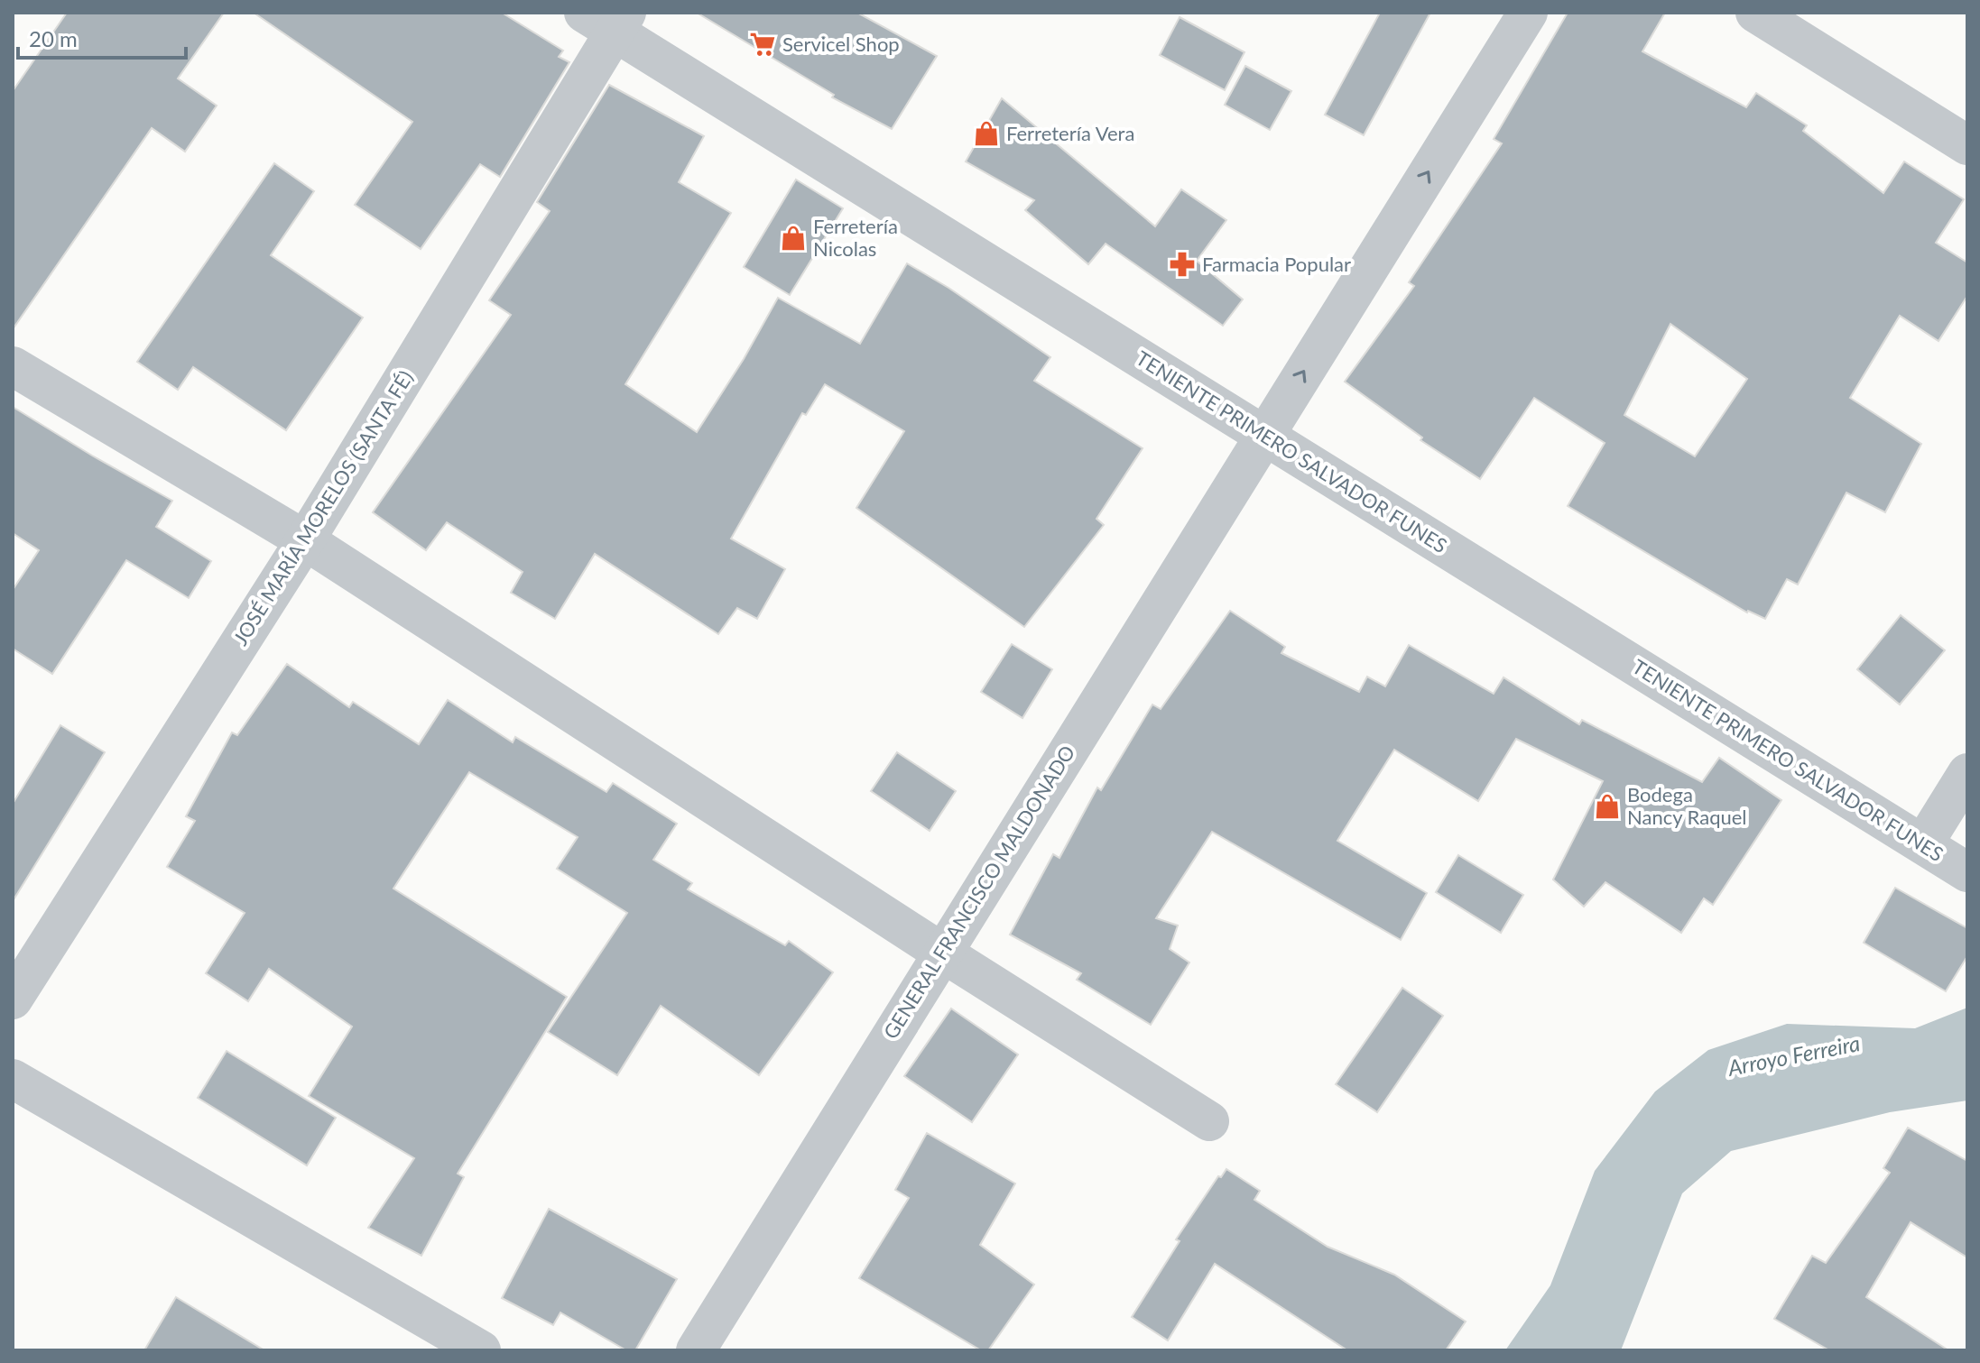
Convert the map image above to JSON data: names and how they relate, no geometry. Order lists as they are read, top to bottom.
{
  "streets": {
    "street": ["TENIENTE PRIMERO SALVADOR FUNES", "JOSÉ MARÍA MORELOS (SANTA FÉ)", "GENERAL FRANCISCO MALDONADO"]
  },
  "crossings": [
    ["TENIENTE PRIMERO SALVADOR FUNES", "JOSÉ MARÍA MORELOS (SANTA FÉ)"],
    ["TENIENTE PRIMERO SALVADOR FUNES", "GENERAL FRANCISCO MALDONADO"]
  ],
  "water": ["Arroyo Ferreira"],
  "places": {
    "supermarket": ["Servicel Shop"],
    "shop": ["Ferretería Vera", "Ferretería Nicolas", "Bodega Nancy Raquel"],
    "pharmacy": ["Farmacia Popular"]
  },
  "scale_bar": "20 m"
}
